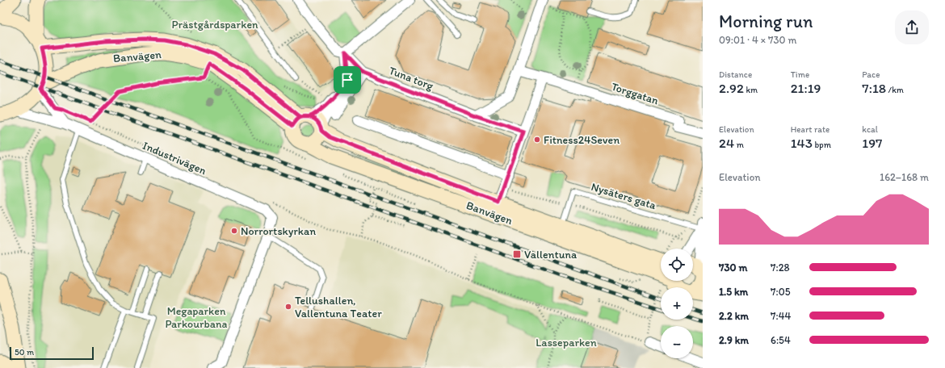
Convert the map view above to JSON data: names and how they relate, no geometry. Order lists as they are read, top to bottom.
{
  "streets": {
    "street": [
      "Banvägen",
      "Tuna torg",
      "Torggatan",
      "Industrivägen"
    ],
    "lane": ["Nysäters gata"]
  },
  "crossings": [
    ["Banvägen", "Industrivägen"],
    ["Banvägen", "Nysäters gata"]
  ],
  "parks": ["Prästgårdsparken", "Megaparken Parkourbana", "Lasseparken"],
  "places": {
    "other": ["Fitness24Seven", "Norrortskyrkan", "Tellushallen, Vallentuna Teater"],
    "transit": ["Vallentuna"]
  },
  "scale_bar": "50 m",
  "page": {
    "heading": ["Morning run", "09:01 · 4 × 730 m"],
    "stats": [
      ["Distance", "2.92 km"],
      ["Time", "21:19"],
      ["Pace", "7:18 /km"],
      ["Elevation", "24 m"],
      ["Heart rate", "143 bpm"],
      ["kcal", "197"]
    ],
    "chart": ["Elevation", "162–168 m"],
    "map_buttons": ["+", "−"],
    "list": [
      {
        "name": "730 m",
        "note": "7:28"
      },
      {
        "name": "1.5 km",
        "note": "7:05"
      },
      {
        "name": "2.2 km",
        "note": "7:44"
      },
      {
        "name": "2.9 km",
        "note": "6:54"
      }
    ],
    "scale": "50 m"
  }
}
